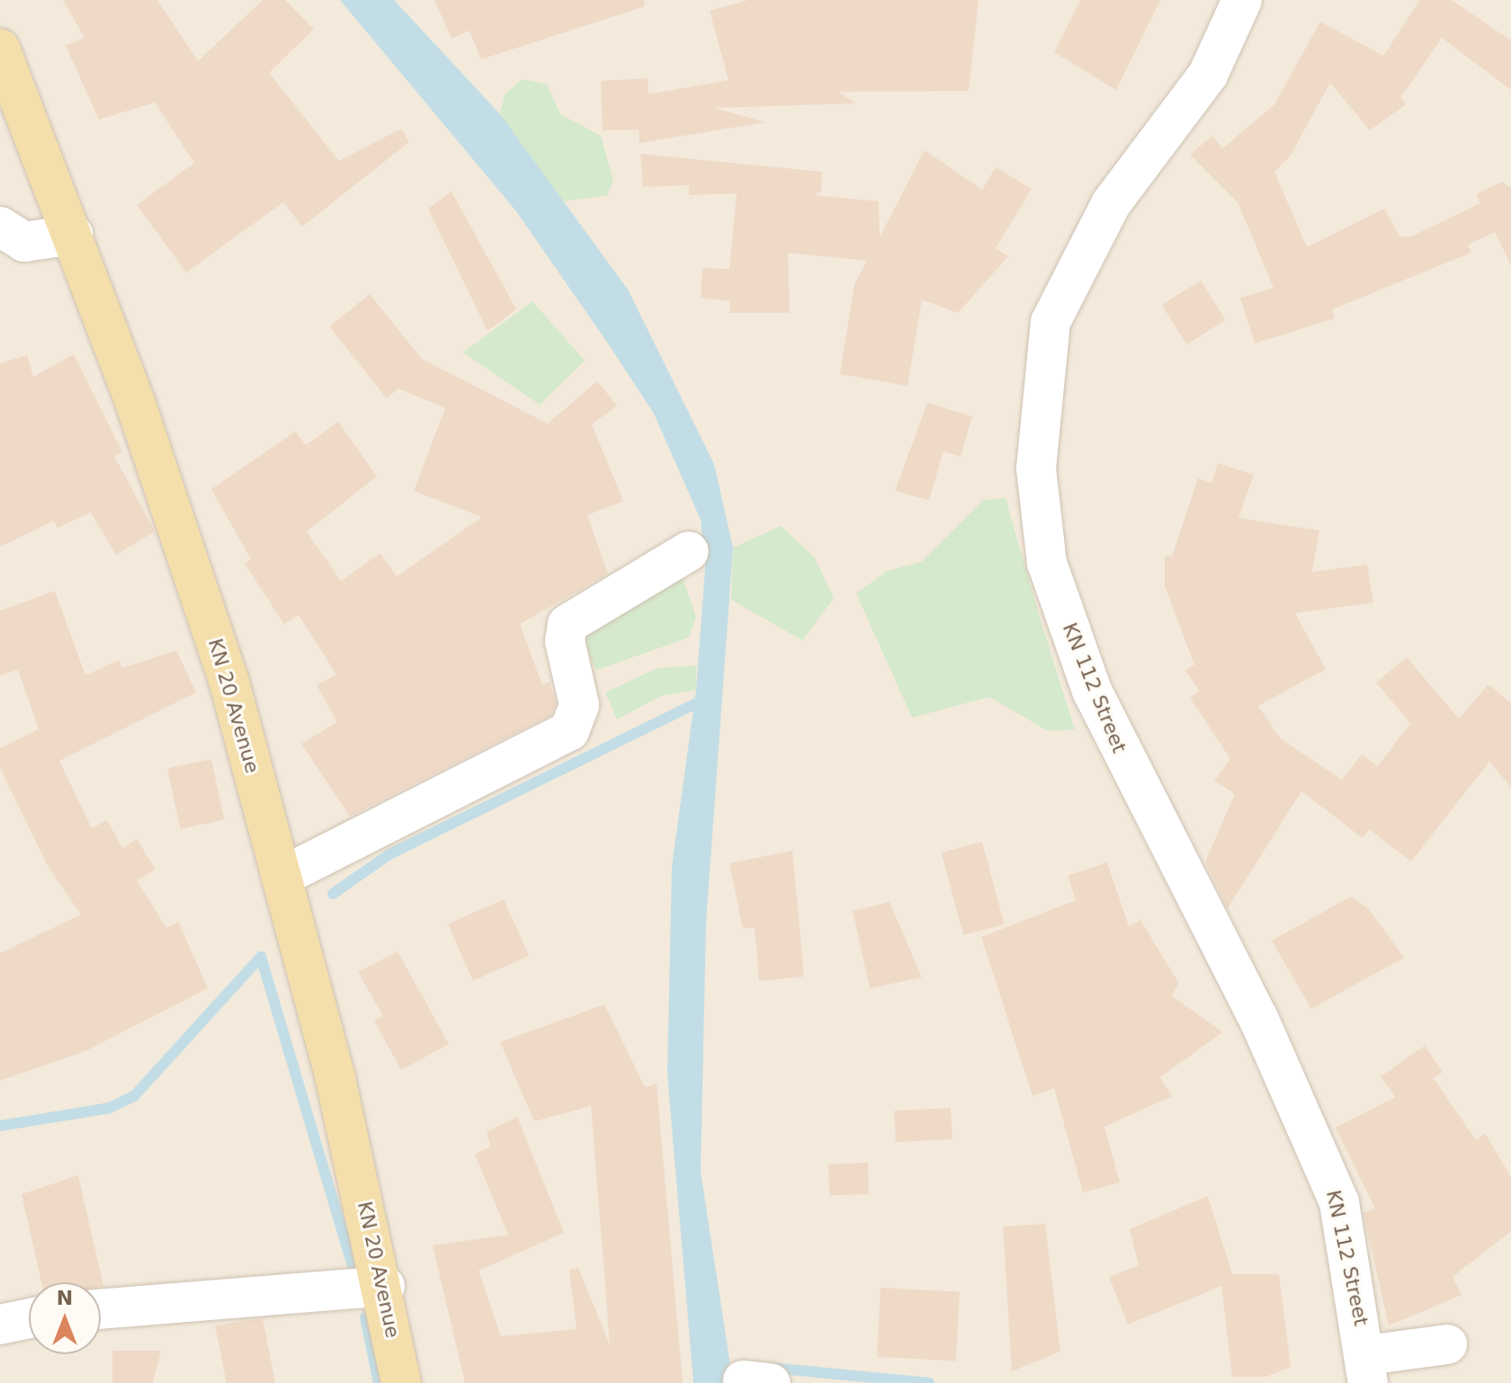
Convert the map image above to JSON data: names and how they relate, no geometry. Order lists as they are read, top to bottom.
{
  "streets": {
    "main road": ["KN 20 Avenue"],
    "street": ["KN 112 Street"]
  },
  "north": "top"
}
